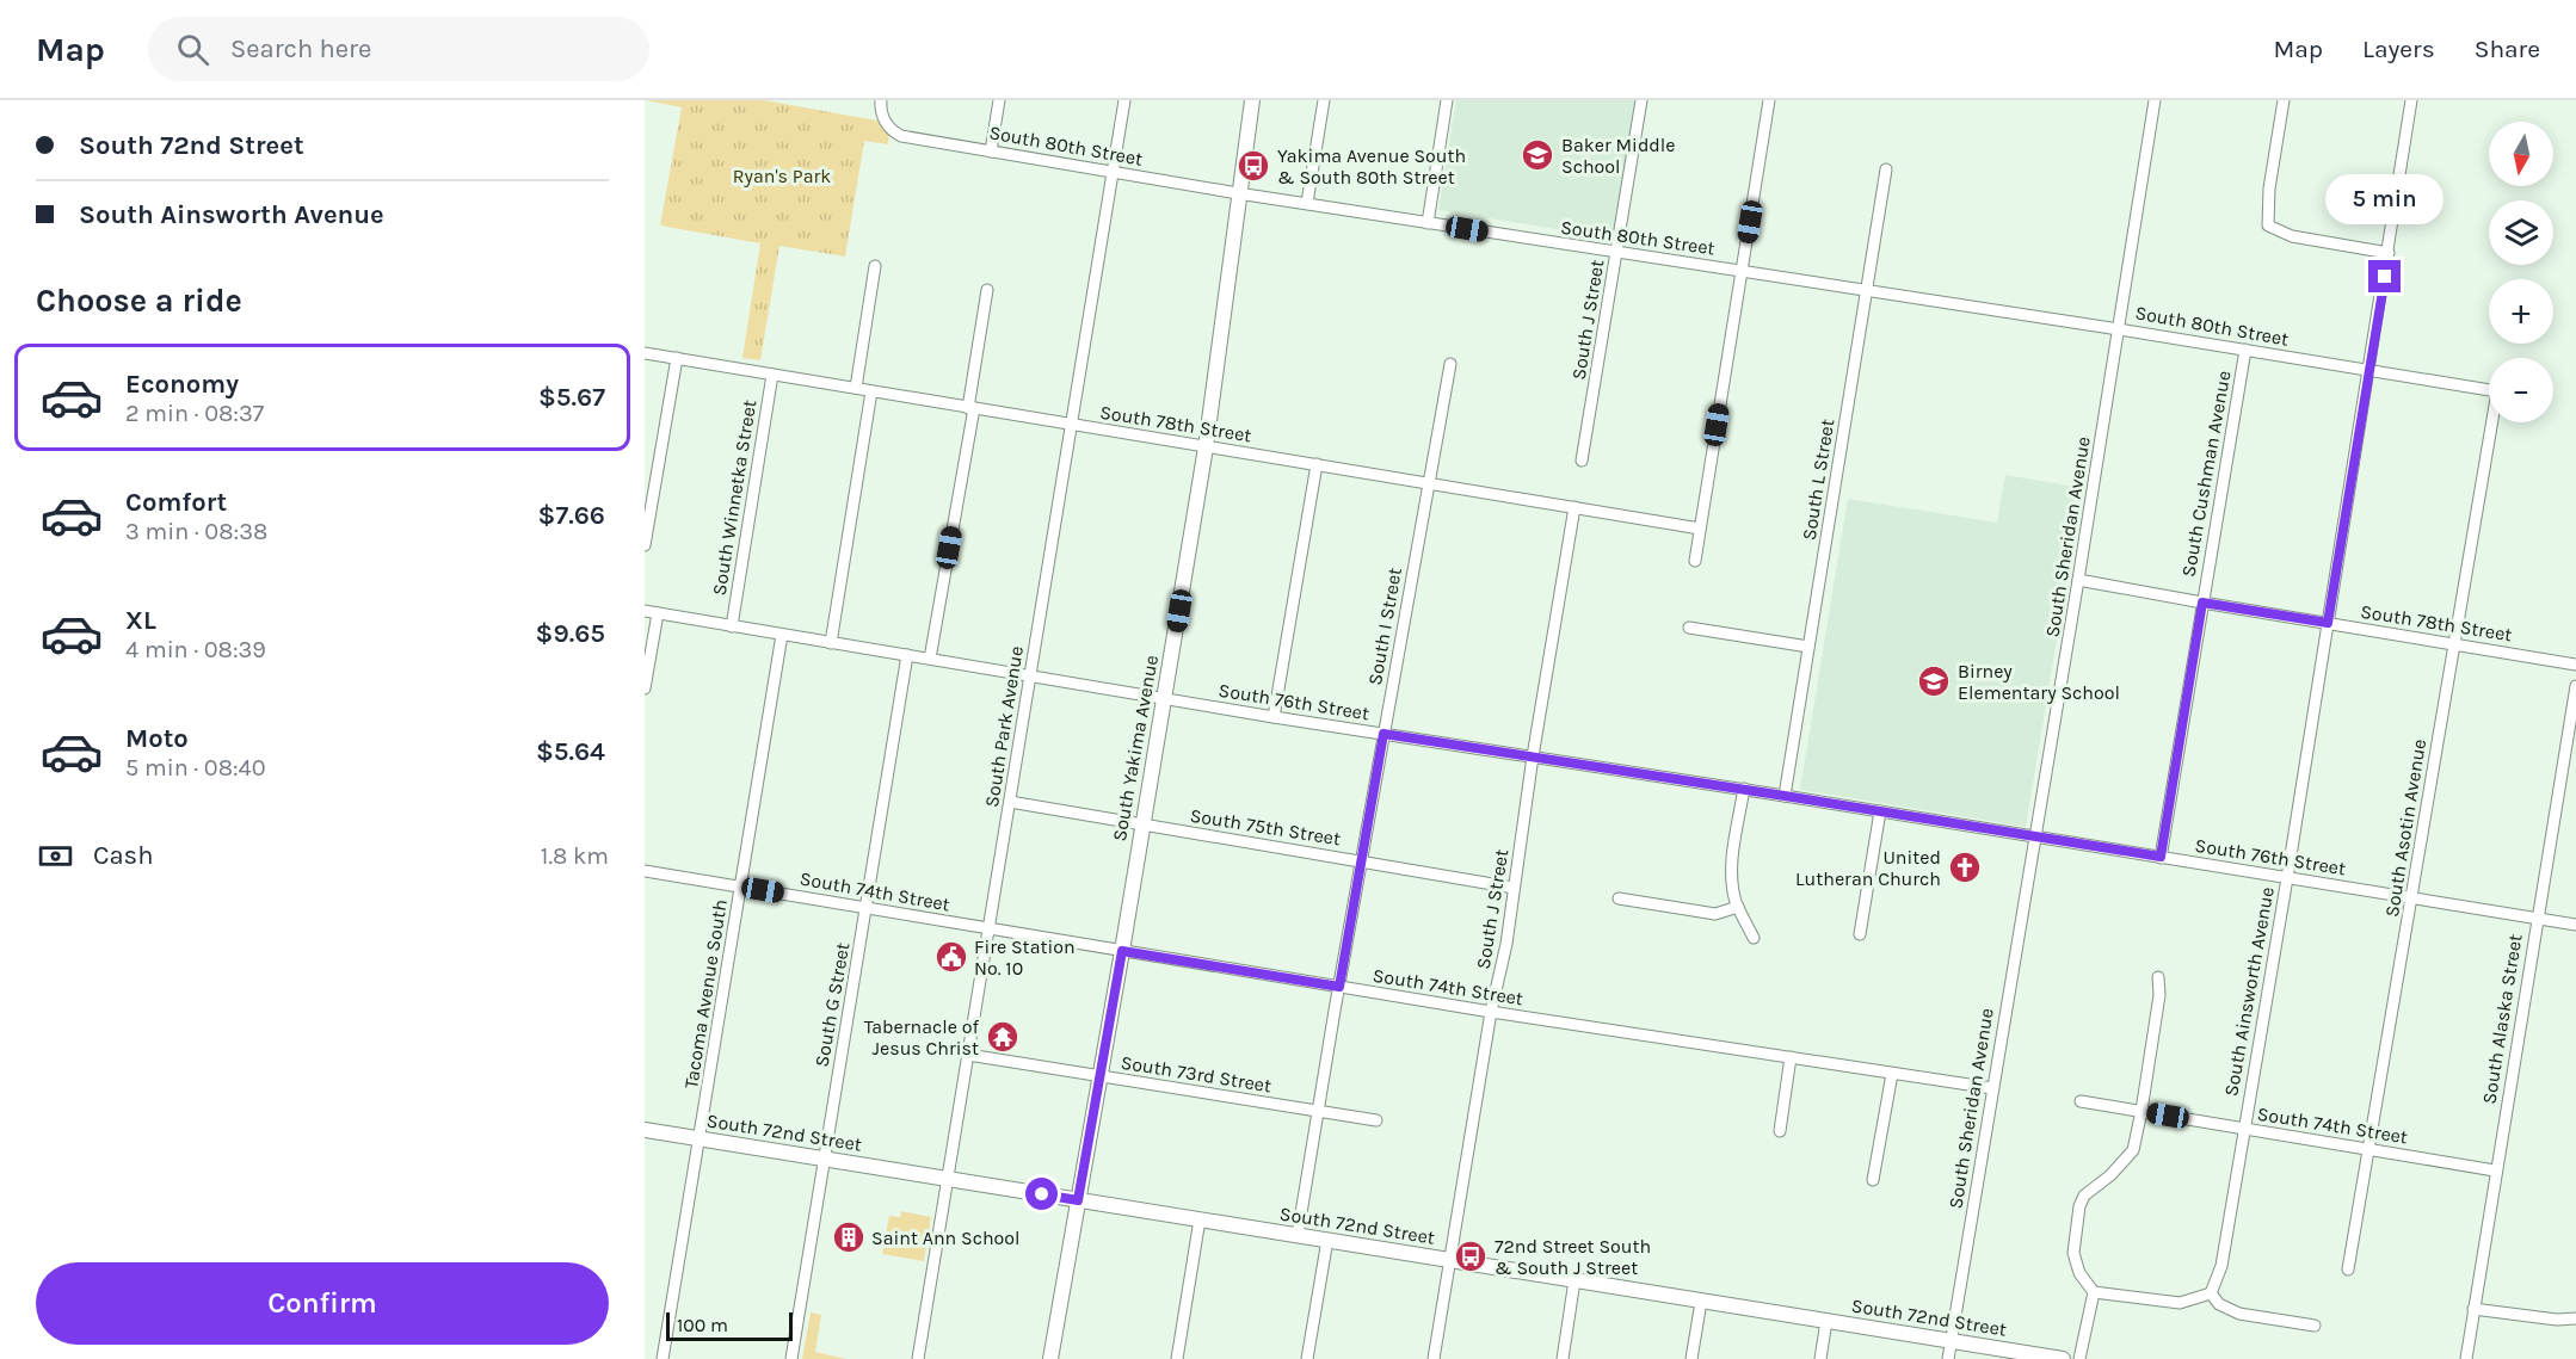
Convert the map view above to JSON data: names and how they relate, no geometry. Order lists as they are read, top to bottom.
{
  "streets": {
    "main road": ["South Yakima Avenue", "South 72nd Street"],
    "street": [
      "South 80th Street",
      "South J Street",
      "South 78th Street",
      "South Cushman Avenue",
      "South L Street",
      "South Winnetka Street",
      "South Sheridan Avenue",
      "South I Street",
      "South 76th Street",
      "South Park Avenue",
      "South 75th Street",
      "South Asotin Avenue",
      "South 74th Street",
      "South Ainsworth Avenue",
      "Tacoma Avenue South",
      "South G Street",
      "South Alaska Street",
      "South 73rd Street"
    ]
  },
  "crossings": [
    ["South 80th Street", "South J Street"],
    ["South 80th Street", "South Cushman Avenue"],
    ["South 80th Street", "South L Street"],
    ["South 80th Street", "South Sheridan Avenue"],
    ["South 80th Street", "South Park Avenue"],
    ["South 80th Street", "South Yakima Avenue"],
    ["South 80th Street", "South Ainsworth Avenue"],
    ["South J Street", "South 78th Street"],
    ["South J Street", "South 76th Street"],
    ["South J Street", "South 75th Street"],
    ["South J Street", "South 74th Street"],
    ["South J Street", "South 72nd Street"],
    ["South 78th Street", "South Cushman Avenue"],
    ["South 78th Street", "South Winnetka Street"],
    ["South 78th Street", "South Sheridan Avenue"],
    ["South 78th Street", "South I Street"],
    ["South 78th Street", "South Park Avenue"],
    ["South 78th Street", "South Yakima Avenue"],
    ["South 78th Street", "South Asotin Avenue"],
    ["South 78th Street", "South Ainsworth Avenue"],
    ["South Cushman Avenue", "South 76th Street"],
    ["South L Street", "South 76th Street"],
    ["South Winnetka Street", "South 76th Street"],
    ["South Sheridan Avenue", "South 76th Street"],
    ["South Sheridan Avenue", "South 74th Street"],
    ["South Sheridan Avenue", "South 72nd Street"],
    ["South I Street", "South 76th Street"],
    ["South I Street", "South 75th Street"],
    ["South I Street", "South 74th Street"],
    ["South I Street", "South 73rd Street"],
    ["South I Street", "South 72nd Street"],
    ["South 76th Street", "South Park Avenue"],
    ["South 76th Street", "South Yakima Avenue"],
    ["South 76th Street", "South Asotin Avenue"],
    ["South 76th Street", "South Ainsworth Avenue"],
    ["South 76th Street", "Tacoma Avenue South"],
    ["South 76th Street", "South G Street"],
    ["South 76th Street", "South Alaska Street"],
    ["South Park Avenue", "South 75th Street"],
    ["South Park Avenue", "South 74th Street"],
    ["South Park Avenue", "South 73rd Street"],
    ["South Park Avenue", "South 72nd Street"],
    ["South Yakima Avenue", "South 75th Street"],
    ["South Yakima Avenue", "South 74th Street"],
    ["South Yakima Avenue", "South 73rd Street"],
    ["South Yakima Avenue", "South 72nd Street"],
    ["South Asotin Avenue", "South 74th Street"],
    ["South 74th Street", "South Ainsworth Avenue"],
    ["South 74th Street", "Tacoma Avenue South"],
    ["South 74th Street", "South G Street"],
    ["South 74th Street", "South Alaska Street"],
    ["Tacoma Avenue South", "South 72nd Street"],
    ["South G Street", "South 72nd Street"]
  ],
  "parks": ["Ryan's Park"],
  "places": {
    "school or university": ["Baker Middle School", "Birney Elementary School"],
    "bus stop": ["Yakima Avenue South & South 80th Street", "72nd Street South & South J Street"],
    "church": ["United Lutheran Church"],
    "public building": ["Fire Station No. 10"],
    "temple": ["Tabernacle of Jesus Christ"],
    "building": ["Saint Ann School"]
  },
  "scale_bar": "100 m",
  "north": "bottom",
  "page": {
    "header": "Map",
    "search": "Search here",
    "nav": ["Map", "Layers", "Share"],
    "banner": ["South 72nd Street", "South Ainsworth Avenue"],
    "map_buttons": ["+", "−"],
    "bubble": "5 min",
    "heading": "Choose a ride",
    "list": [
      {
        "name": "Economy",
        "note": "2 min · 08:37",
        "value": "$5.67"
      },
      {
        "name": "Comfort",
        "note": "3 min · 08:38",
        "value": "$7.66"
      },
      {
        "name": "XL",
        "note": "4 min · 08:39",
        "value": "$9.65"
      },
      {
        "name": "Moto",
        "note": "5 min · 08:40",
        "value": "$5.64"
      }
    ],
    "pay": ["Cash", "1.8 km"],
    "buttons": "Confirm",
    "scale": "100 m"
  }
}
